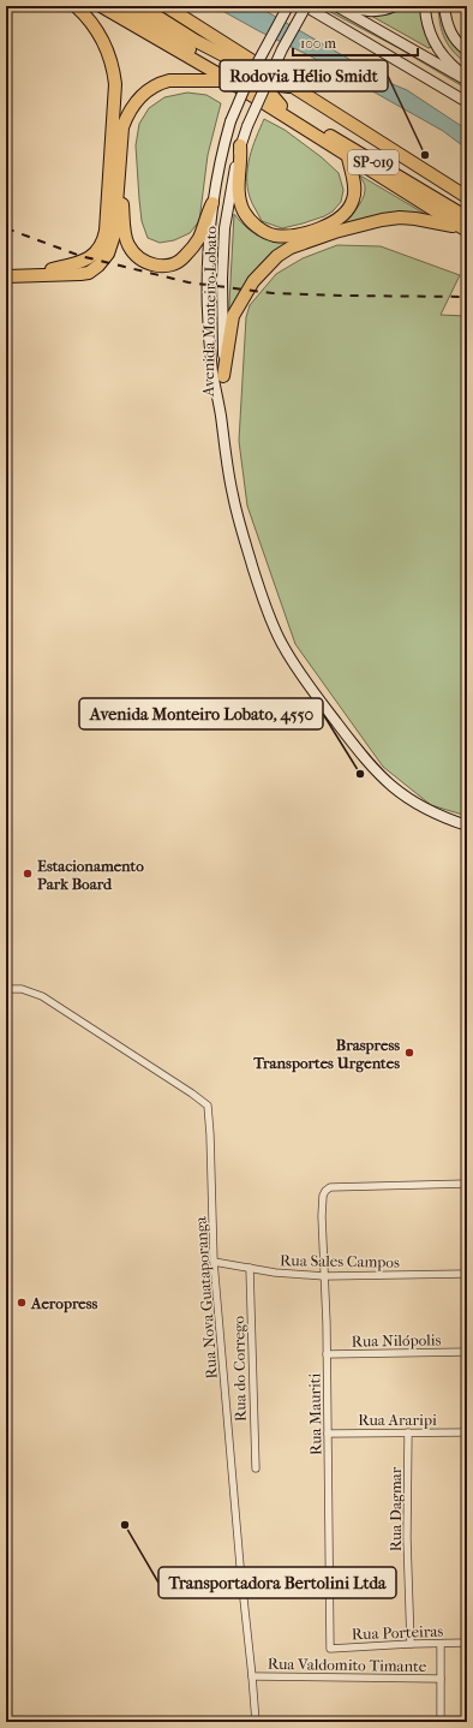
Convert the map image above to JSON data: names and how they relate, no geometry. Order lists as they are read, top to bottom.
{
  "streets": {
    "highway": ["SP-019"],
    "main road": ["Avenida Monteiro Lobato"],
    "street": [
      "Rua Sales Campos",
      "Rua Nova Guataporanga",
      "Rua Nilópolis",
      "Rua do Corrego",
      "Rua Mauriti",
      "Rua Araripi",
      "Rua Dagmar",
      "Rua Porteiras",
      "Rua Valdomito Timante"
    ]
  },
  "crossings": [
    ["Rua Sales Campos", "Rua Nova Guataporanga"],
    ["Rua Sales Campos", "Rua do Corrego"],
    ["Rua Sales Campos", "Rua Mauriti"],
    ["Rua Nova Guataporanga", "Rua Valdomito Timante"],
    ["Rua Nilópolis", "Rua Mauriti"],
    ["Rua Mauriti", "Rua Araripi"],
    ["Rua Mauriti", "Rua Porteiras"],
    ["Rua Araripi", "Rua Dagmar"],
    ["Rua Dagmar", "Rua Porteiras"]
  ],
  "places": [
    "Rodovia Hélio Smidt",
    "Avenida Monteiro Lobato, 4550",
    "Estacionamento Park Board",
    "Braspress Transportes Urgentes",
    "Aeropress",
    "Transportadora Bertolini Ltda"
  ],
  "scale_bar": "100 m"
}
